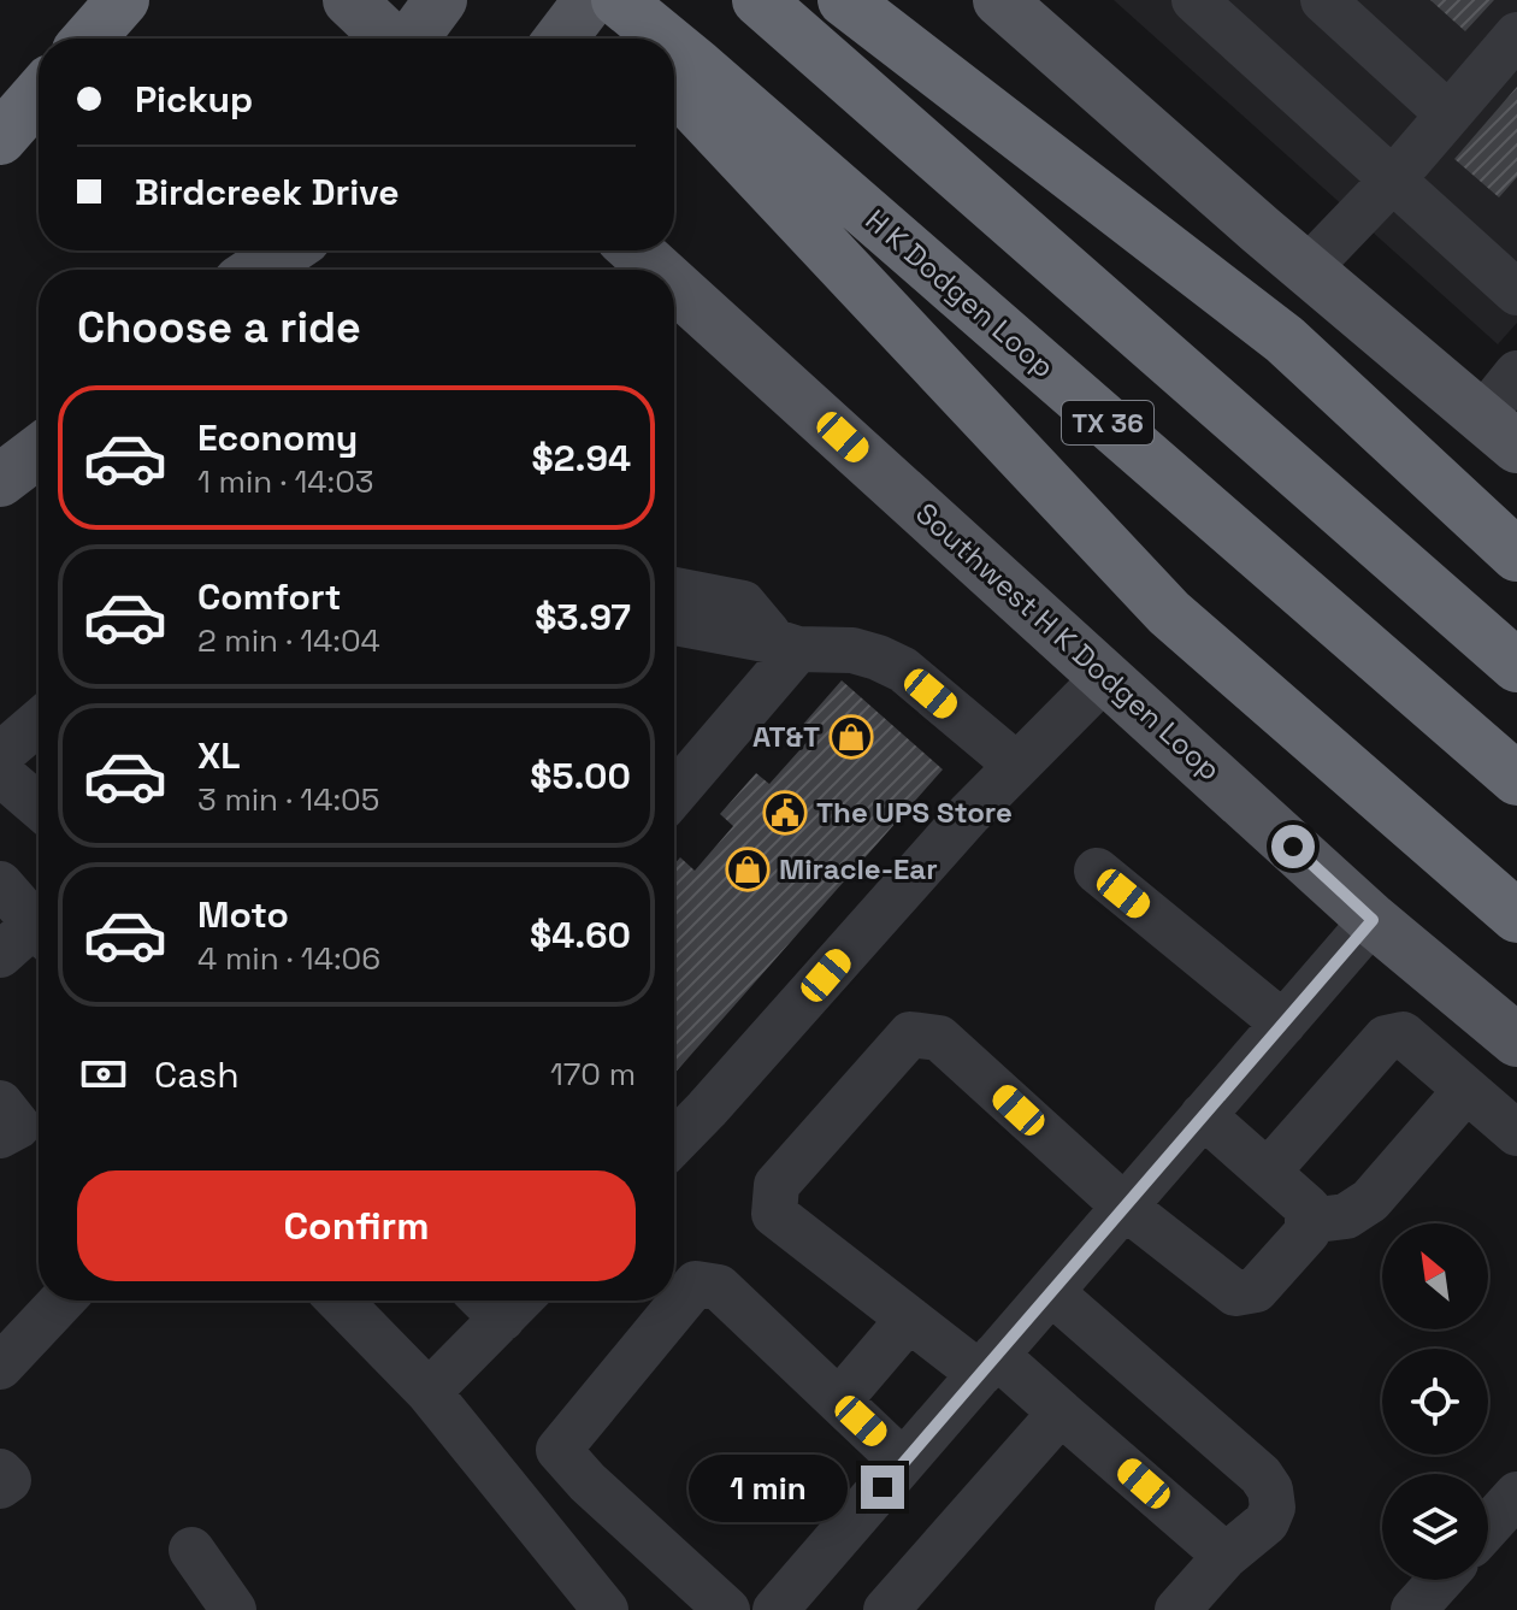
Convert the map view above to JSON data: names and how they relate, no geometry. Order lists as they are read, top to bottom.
{
  "streets": {
    "highway": ["H K Dodgen Loop", "TX 36"],
    "main road": ["Southwest H K Dodgen Loop"]
  },
  "places": {
    "shop": ["AT&T", "Miracle-Ear"],
    "public building": ["The UPS Store"]
  },
  "north": "top left",
  "page": {
    "banner": ["Pickup", "Birdcreek Drive"],
    "heading": "Choose a ride",
    "list": [
      {
        "name": "Economy",
        "note": "1 min · 14:03",
        "value": "$2.94"
      },
      {
        "name": "Comfort",
        "note": "2 min · 14:04",
        "value": "$3.97"
      },
      {
        "name": "XL",
        "note": "3 min · 14:05",
        "value": "$5.00"
      },
      {
        "name": "Moto",
        "note": "4 min · 14:06",
        "value": "$4.60"
      }
    ],
    "pay": ["Cash", "170 m"],
    "buttons": "Confirm",
    "bubble": "1 min"
  }
}
